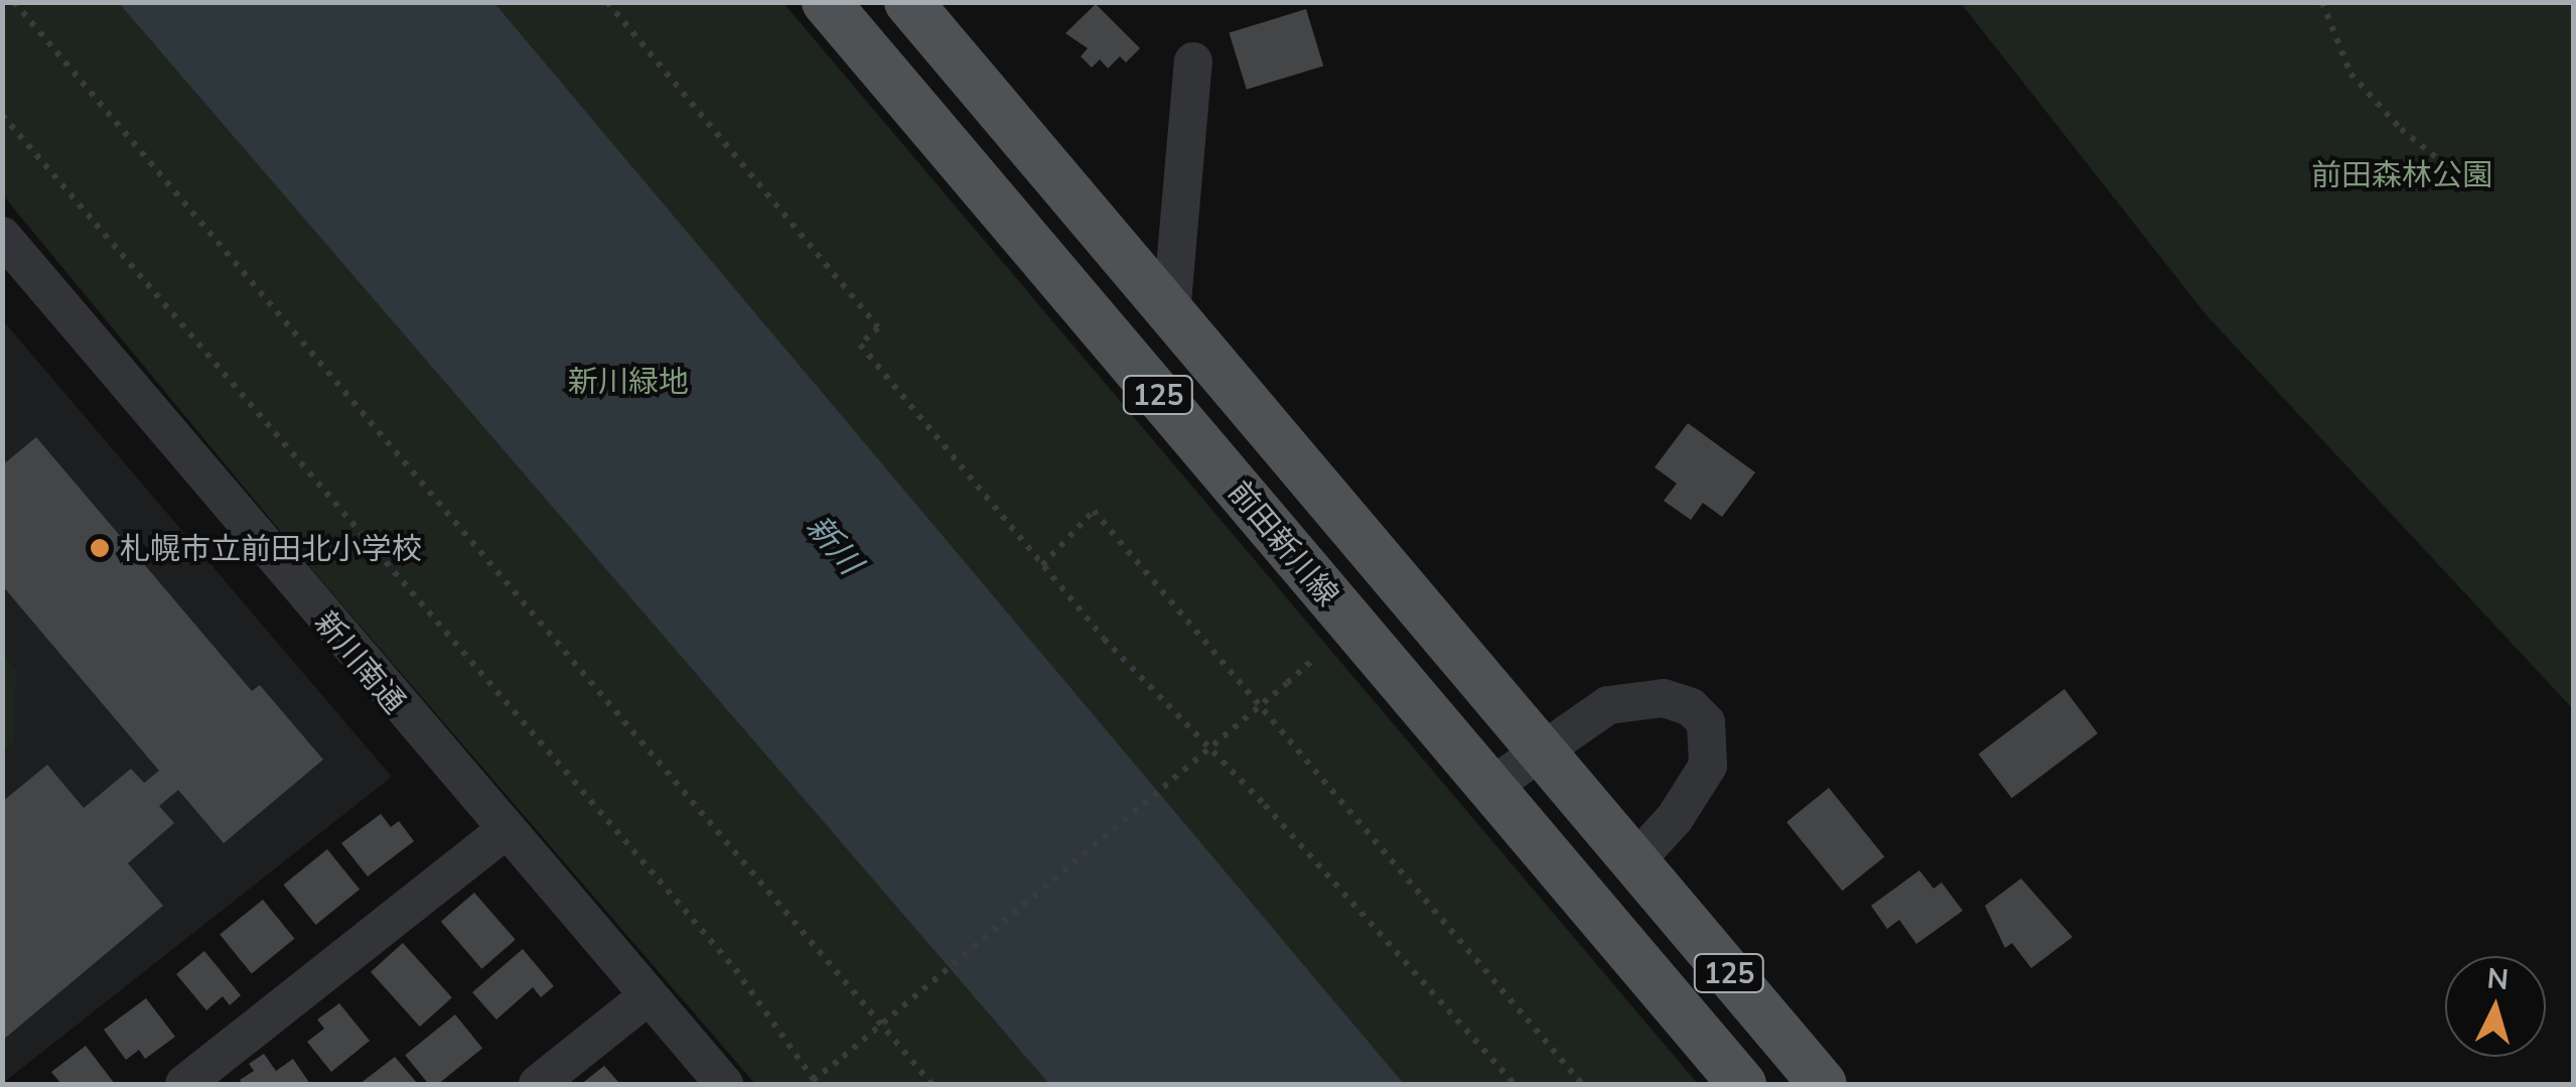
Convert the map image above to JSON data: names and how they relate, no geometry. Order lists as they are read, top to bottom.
{
  "streets": {
    "main road": ["125", "前田新川線"],
    "street": ["新川南通"]
  },
  "water": ["新川"],
  "parks": ["前田森林公園", "新川緑地"],
  "places": ["札幌市立前田北小学校"],
  "north": "top"
}
